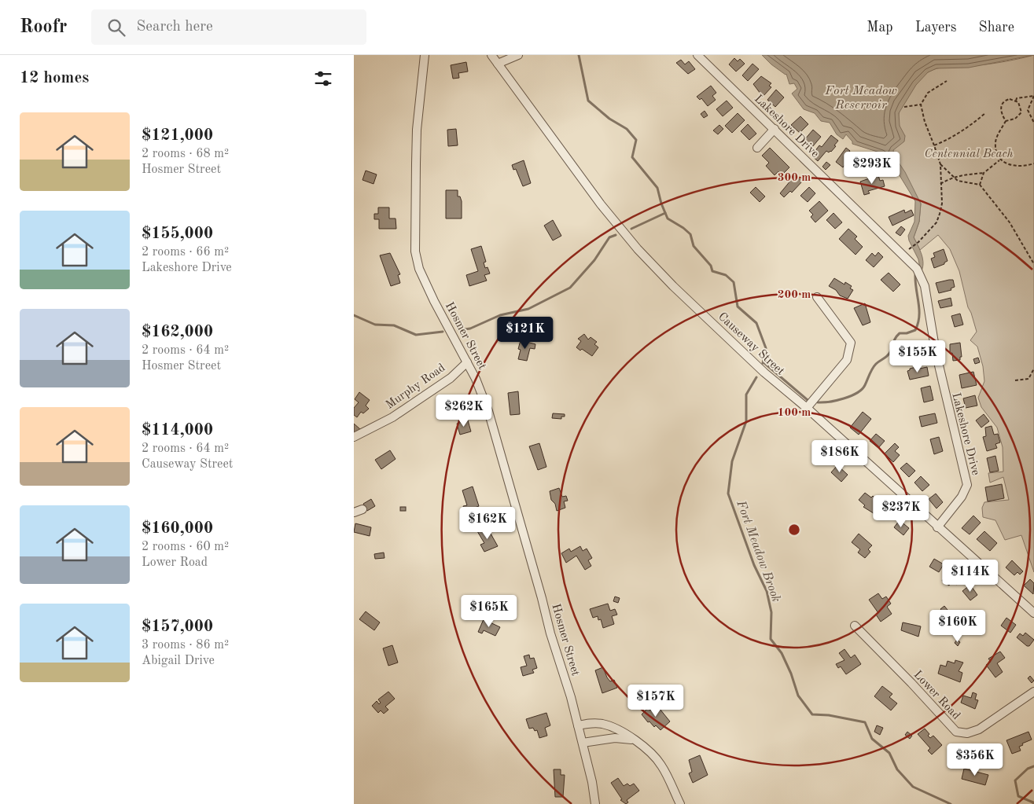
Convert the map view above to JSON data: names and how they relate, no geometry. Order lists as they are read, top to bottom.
{
  "streets": {
    "street": [
      "Lakeshore Drive",
      "Hosmer Street",
      "Causeway Street",
      "Murphy Road",
      "Lower Road"
    ]
  },
  "crossings": [
    ["Lakeshore Drive", "Causeway Street"],
    ["Hosmer Street", "Murphy Road"]
  ],
  "water": ["Fort Meadow Reservoir", "Fort Meadow Brook"],
  "parks": ["Centennial Beach"],
  "page": {
    "header": "Roofr",
    "search": "Search here",
    "nav": ["Map", "Layers", "Share"],
    "heading": "12 homes",
    "list": [
      {
        "name": "$121,000",
        "note": "2 rooms · 68 m² · Hosmer Street"
      },
      {
        "name": "$155,000",
        "note": "2 rooms · 66 m² · Lakeshore Drive"
      },
      {
        "name": "$162,000",
        "note": "2 rooms · 64 m² · Hosmer Street"
      },
      {
        "name": "$114,000",
        "note": "2 rooms · 64 m² · Causeway Street"
      },
      {
        "name": "$160,000",
        "note": "2 rooms · 60 m² · Lower Road"
      },
      {
        "name": "$157,000",
        "note": "3 rooms · 86 m² · Abigail Drive"
      }
    ],
    "price": [
      "$293K",
      "$121K",
      "$155K",
      "$262K",
      "$186K",
      "$237K",
      "$162K",
      "$114K",
      "$165K",
      "$160K",
      "$157K",
      "$356K"
    ]
  },
  "rings": ["300 m", "200 m", "100 m"]
}
